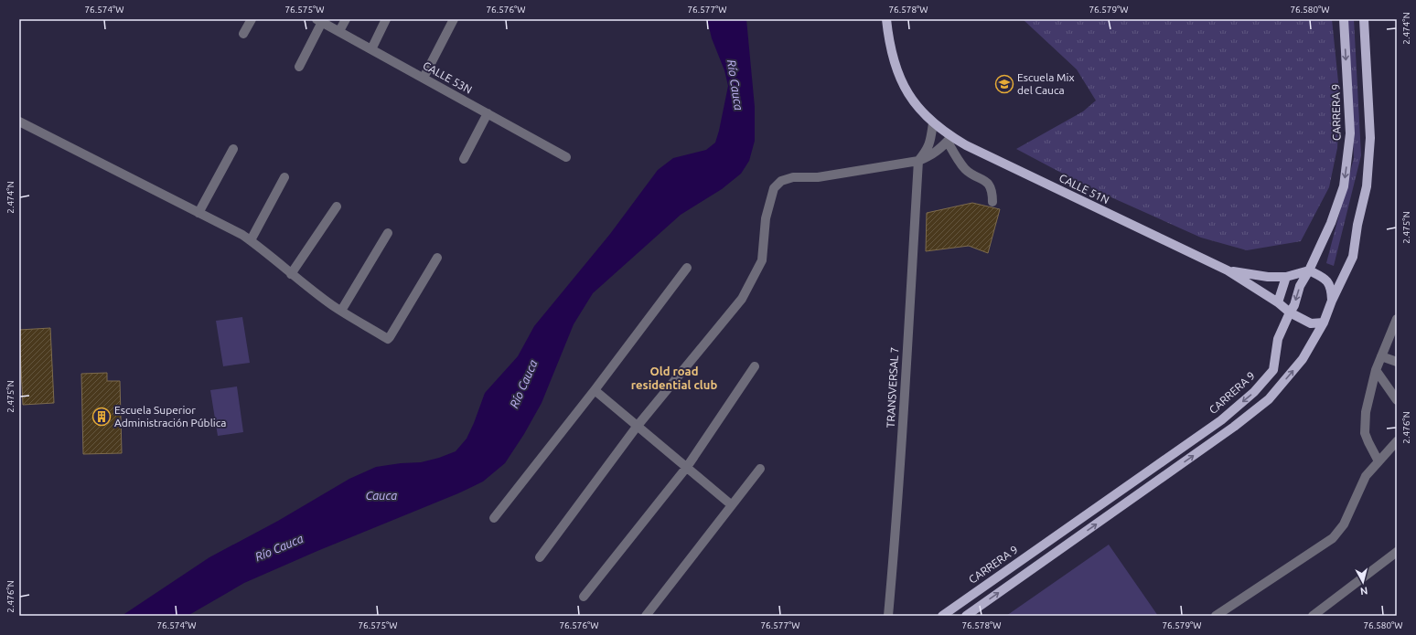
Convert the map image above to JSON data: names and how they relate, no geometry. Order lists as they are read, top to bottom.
{
  "streets": {
    "main road": ["CARRERA 9", "CALLE 51N"],
    "street": ["CALLE 53N", "TRANSVERSAL 7"]
  },
  "crossings": [
    ["CARRERA 9", "CALLE 51N"]
  ],
  "districts": ["Old road residential club"],
  "water": ["Río Cauca", "Cauca"],
  "places": {
    "school or university": ["Escuela Mix del Cauca"],
    "building": ["Escuela Superior Administración Pública"]
  },
  "north": "bottom",
  "coordinates": [
    "76.574°W",
    "76.575°W",
    "76.576°W",
    "76.577°W",
    "76.578°W",
    "76.579°W",
    "76.580°W",
    "2.474°N",
    "2.475°N",
    "2.476°N"
  ]
}
